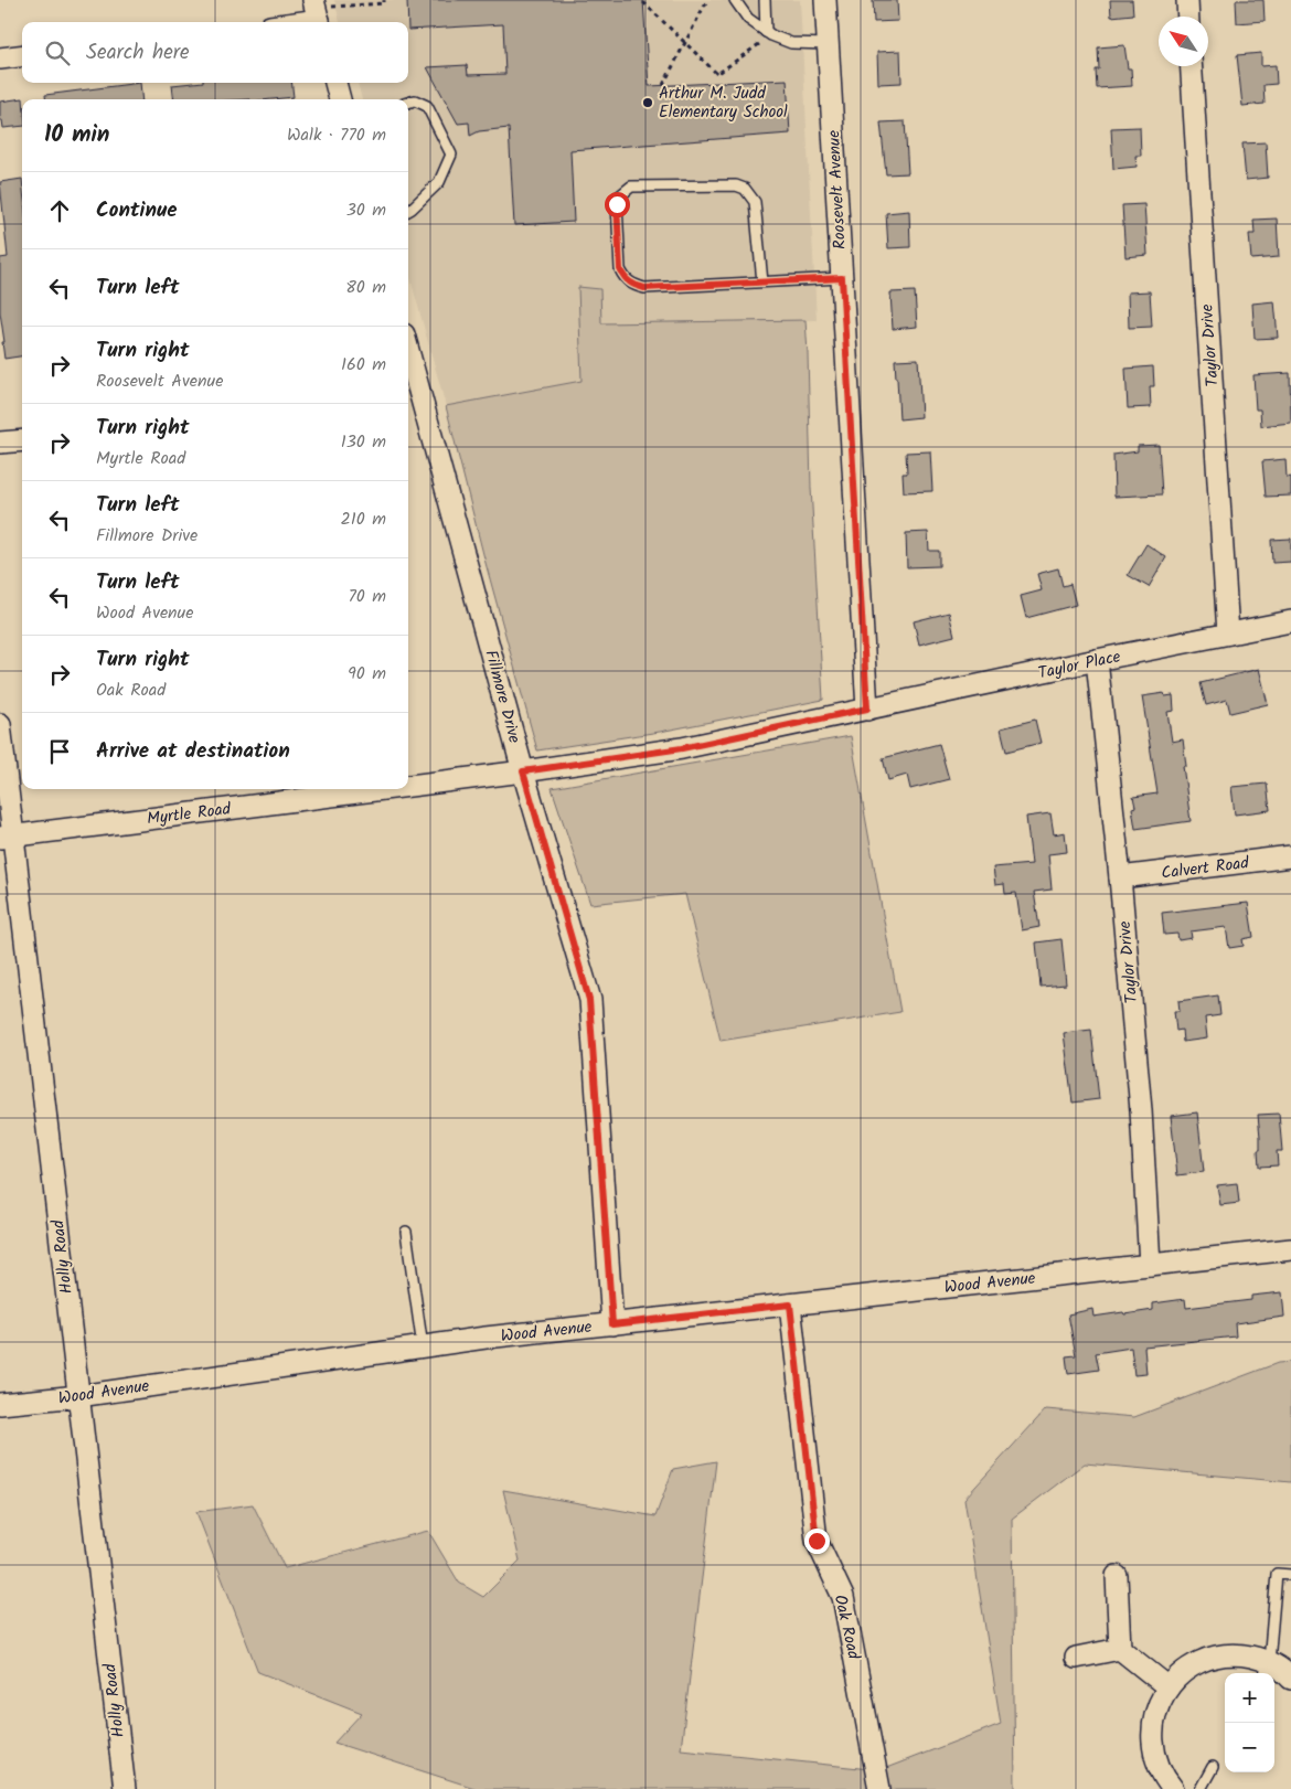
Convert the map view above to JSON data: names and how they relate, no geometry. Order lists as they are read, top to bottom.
{
  "streets": {
    "street": [
      "Roosevelt Avenue",
      "Taylor Drive",
      "Taylor Place",
      "Fillmore Drive",
      "Myrtle Road",
      "Calvert Road",
      "Holly Road",
      "Wood Avenue",
      "Oak Road"
    ]
  },
  "crossings": [
    ["Roosevelt Avenue", "Taylor Place"],
    ["Roosevelt Avenue", "Myrtle Road"],
    ["Taylor Drive", "Taylor Place"],
    ["Taylor Drive", "Calvert Road"],
    ["Taylor Drive", "Wood Avenue"],
    ["Taylor Place", "Myrtle Road"],
    ["Fillmore Drive", "Myrtle Road"],
    ["Fillmore Drive", "Wood Avenue"],
    ["Myrtle Road", "Holly Road"],
    ["Holly Road", "Wood Avenue"],
    ["Wood Avenue", "Oak Road"]
  ],
  "places": ["Arthur M. Judd Elementary School"],
  "north": "top left",
  "page": {
    "search": "Search here",
    "heading": ["10 min", "Walk · 770 m"],
    "list": [
      ["Continue", "30 m"],
      ["Turn left", "80 m"],
      ["Turn right", "Roosevelt Avenue", "160 m"],
      ["Turn right", "Myrtle Road", "130 m"],
      ["Turn left", "Fillmore Drive", "210 m"],
      ["Turn left", "Wood Avenue", "70 m"],
      ["Turn right", "Oak Road", "90 m"],
      "Arrive at destination"
    ],
    "map_buttons": ["+", "−"]
  }
}
